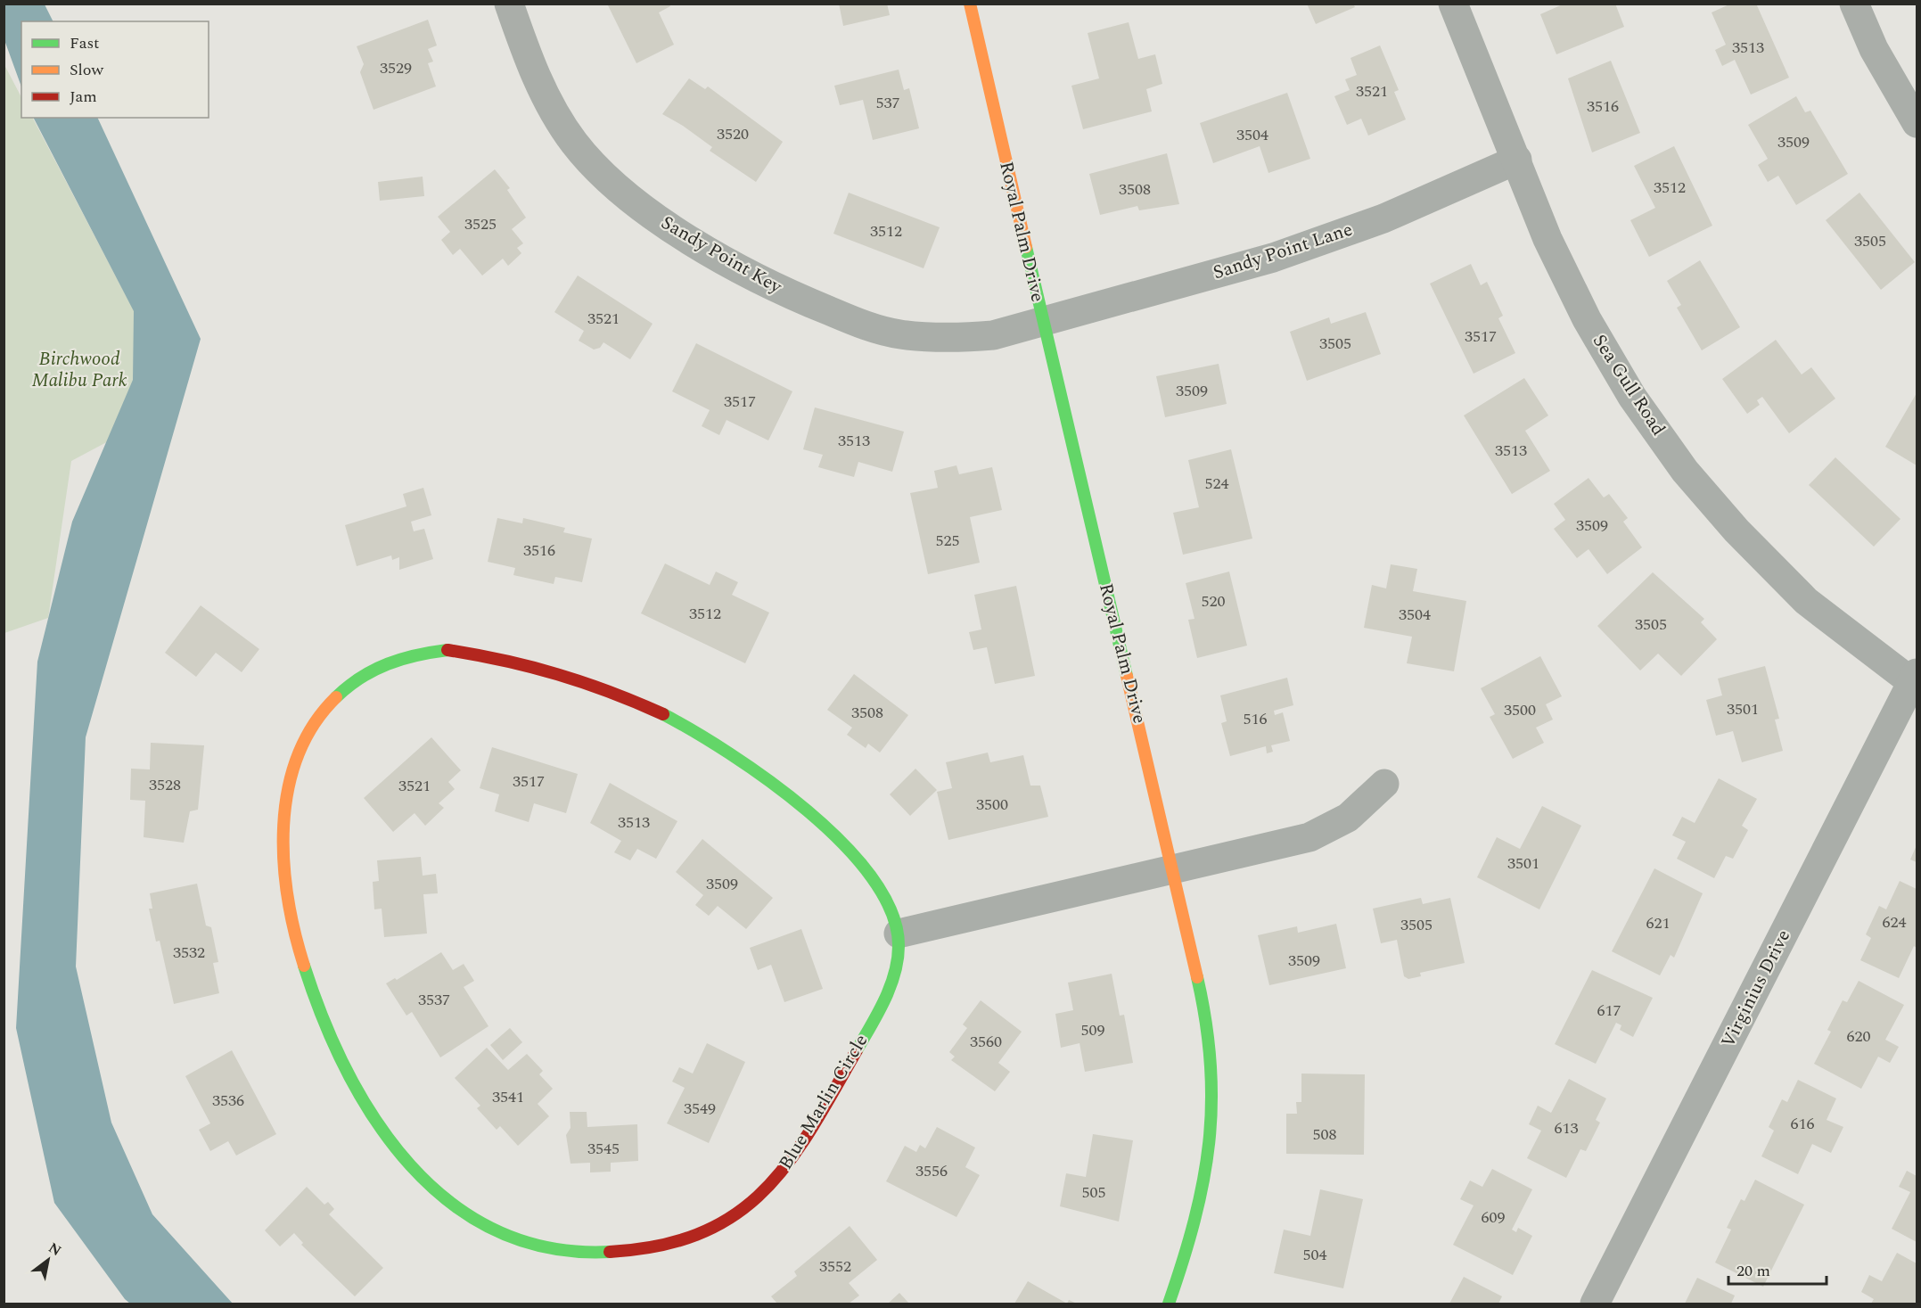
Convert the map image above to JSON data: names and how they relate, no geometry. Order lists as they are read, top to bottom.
{
  "streets": {
    "street": [
      "Royal Palm Drive",
      "Sandy Point Lane",
      "Sandy Point Key",
      "Sea Gull Road",
      "Virginius Drive",
      "Blue Marlin Circle"
    ]
  },
  "crossings": [
    ["Royal Palm Drive", "Sandy Point Lane"],
    ["Royal Palm Drive", "Sandy Point Key"],
    ["Sandy Point Lane", "Sandy Point Key"],
    ["Sandy Point Lane", "Sea Gull Road"],
    ["Sea Gull Road", "Virginius Drive"]
  ],
  "parks": ["Birchwood Malibu Park"],
  "house_numbers": [
    "3513",
    "3529",
    "3521",
    "537",
    "3516",
    "3520",
    "3504",
    "3509",
    "3512",
    "3508",
    "3525",
    "3512",
    "3505",
    "3521",
    "3517",
    "3505",
    "3509",
    "3517",
    "3513",
    "3513",
    "524",
    "3509",
    "525",
    "3516",
    "520",
    "3512",
    "3504",
    "3505",
    "3501",
    "3500",
    "3508",
    "516",
    "3517",
    "3528",
    "3521",
    "3500",
    "3513",
    "3501",
    "3509",
    "624",
    "621",
    "3505",
    "3532",
    "3509",
    "3537",
    "617",
    "509",
    "620",
    "3560",
    "3541",
    "3536",
    "3549",
    "616",
    "613",
    "508",
    "3545",
    "3556",
    "505",
    "609",
    "504",
    "3552"
  ],
  "legend": ["Fast", "Slow", "Jam"],
  "scale_bar": "20 m",
  "north": "top right"
}
